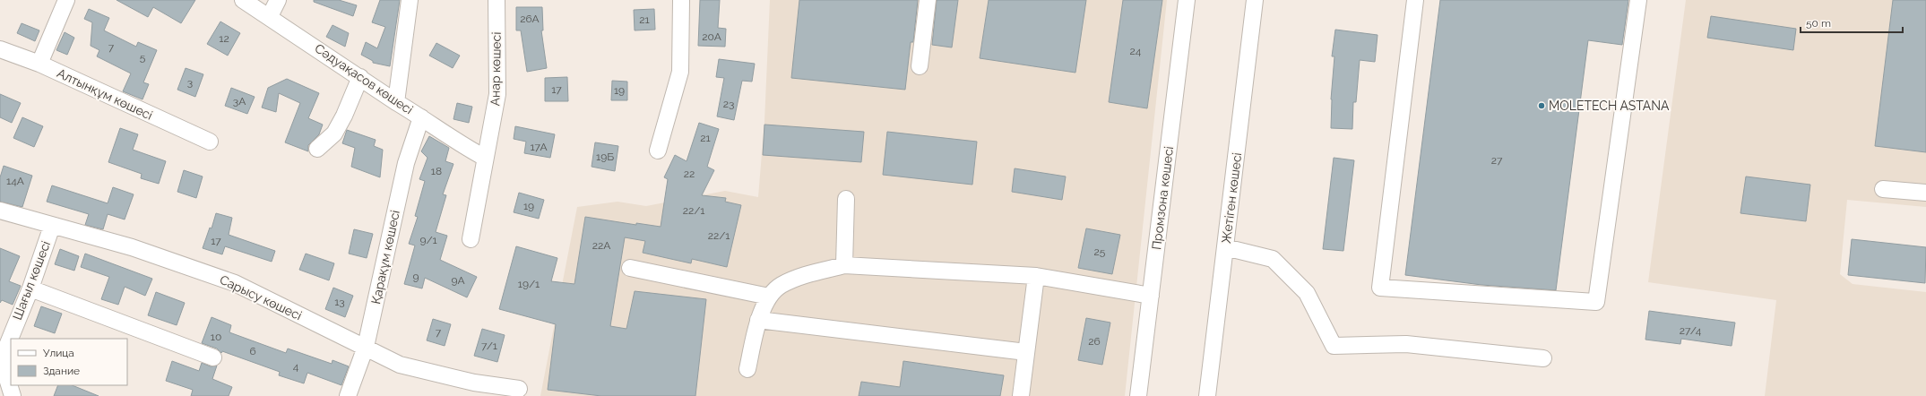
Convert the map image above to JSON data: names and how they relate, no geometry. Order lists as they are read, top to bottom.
{
  "streets": {
    "street": [
      "Анар көшесі",
      "Сәдуақасов көшесі",
      "Алтынқұм көшесі",
      "Промзона көшесі",
      "Жетіген көшесі",
      "Қарақұм көшесі",
      "Шағыл көшесі",
      "Сарысу көшесі"
    ]
  },
  "crossings": [
    ["Анар көшесі", "Сәдуақасов көшесі"],
    ["Сәдуақасов көшесі", "Қарақұм көшесі"],
    ["Қарақұм көшесі", "Сарысу көшесі"],
    ["Шағыл көшесі", "Сарысу көшесі"]
  ],
  "places": ["MOLETECH ASTANA"],
  "house_numbers": [
    "26А",
    "21",
    "20А",
    "12",
    "7",
    "24",
    "5",
    "3",
    "17",
    "19",
    "3А",
    "23",
    "21",
    "17А",
    "19Б",
    "27",
    "18",
    "22",
    "14А",
    "19",
    "22/1",
    "22/1",
    "9/1",
    "17",
    "22А",
    "25",
    "9",
    "9А",
    "19/1",
    "13",
    "27/4",
    "7",
    "10",
    "26",
    "7/1",
    "6",
    "4"
  ],
  "legend": ["Улица", "Здание"],
  "scale_bar": "50 m"
}
